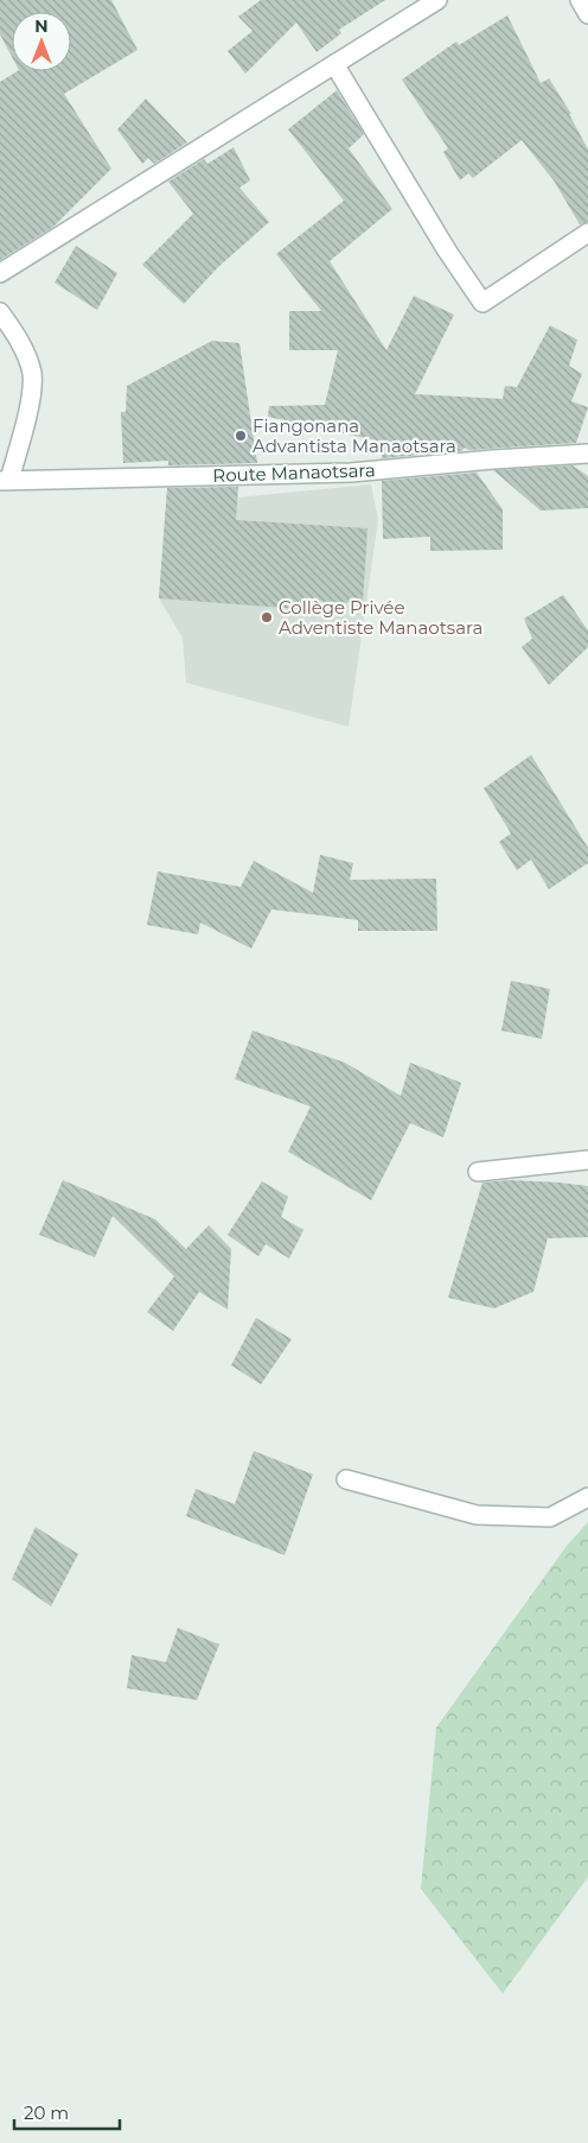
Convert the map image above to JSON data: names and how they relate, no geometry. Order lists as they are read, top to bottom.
{
  "streets": {
    "street": ["Route Manaotsara"]
  },
  "places": ["Fiangonana Advantista Manaotsara", "Collège Privée Adventiste Manaotsara"],
  "scale_bar": "20 m",
  "north": "top"
}
